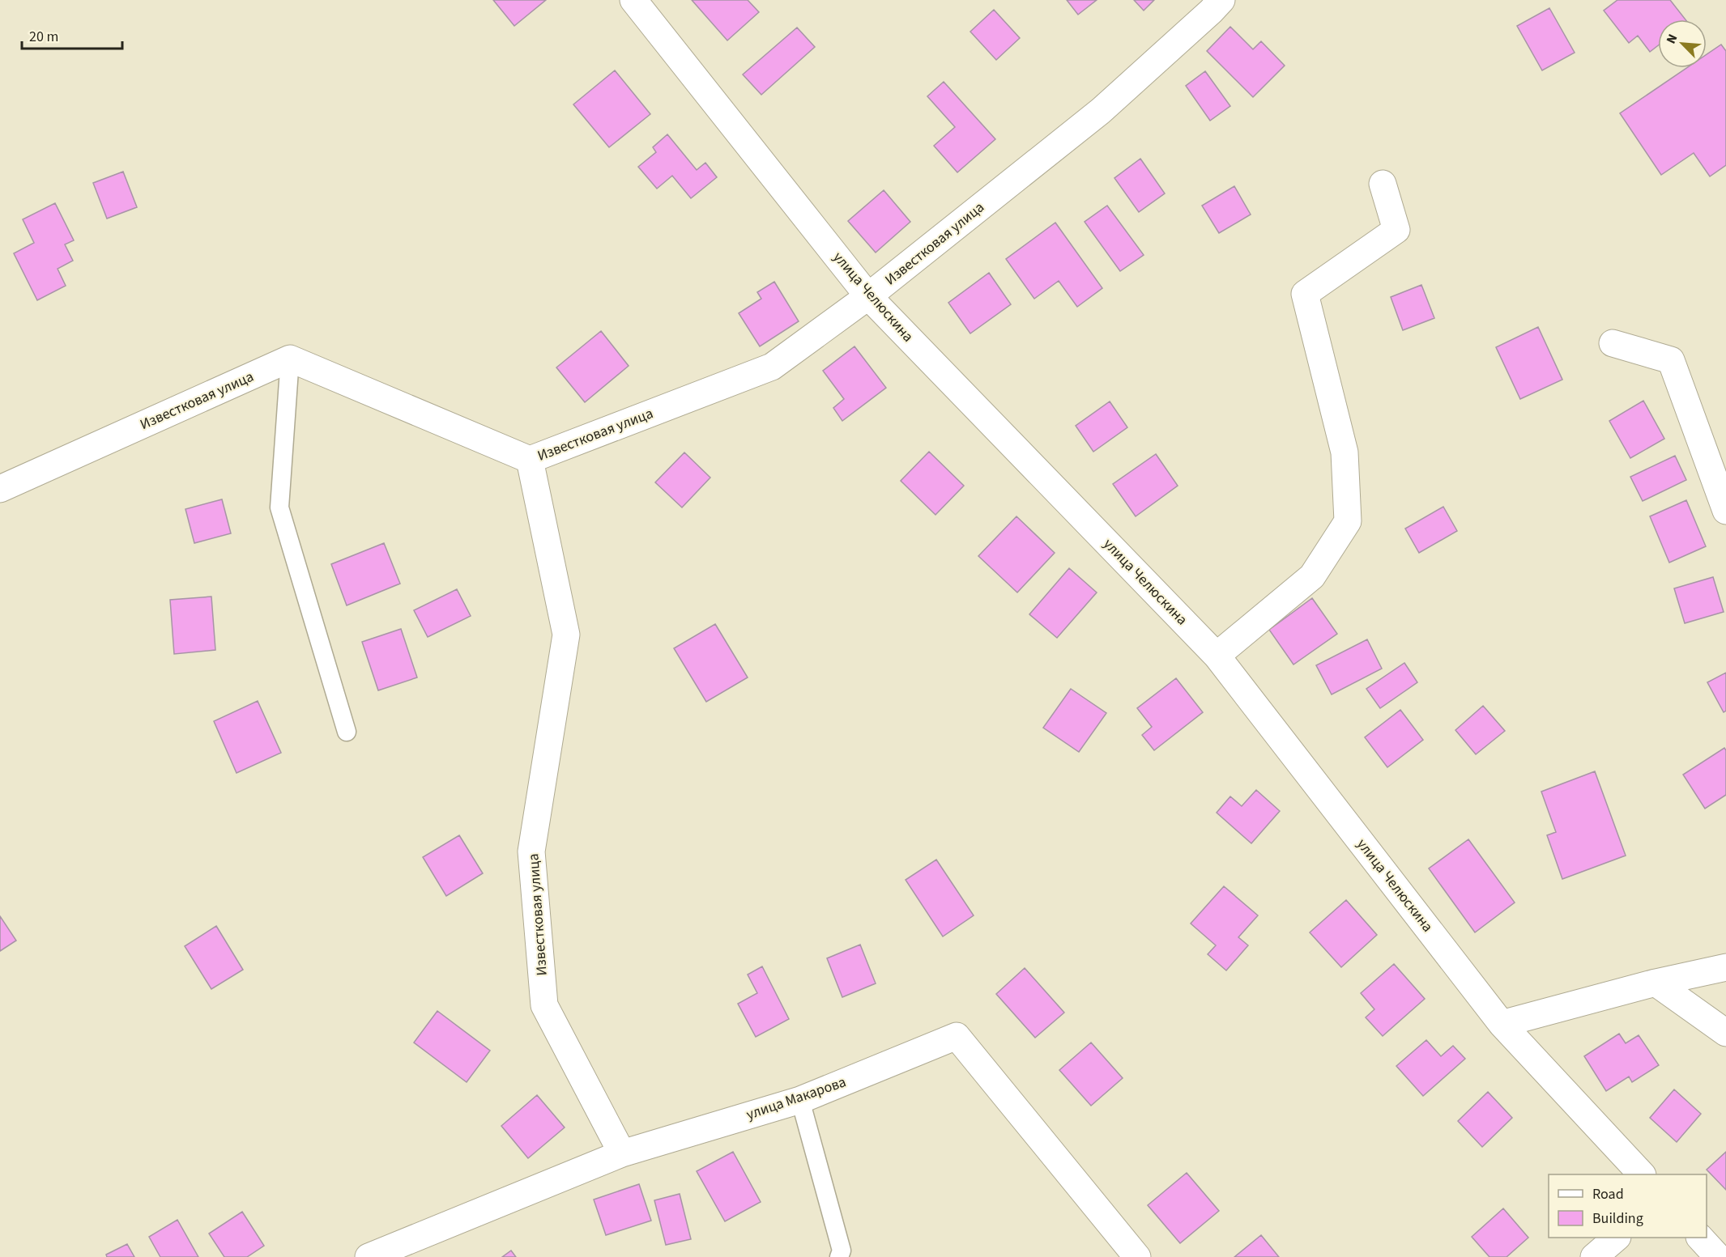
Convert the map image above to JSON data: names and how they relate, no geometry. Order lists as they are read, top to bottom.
{
  "streets": {
    "street": ["Известковая улица", "улица Челюскина", "улица Макарова"]
  },
  "crossings": [
    ["Известковая улица", "улица Челюскина"],
    ["Известковая улица", "улица Макарова"]
  ],
  "legend": ["Road", "Building"],
  "scale_bar": "20 m",
  "north": "top left"
}
